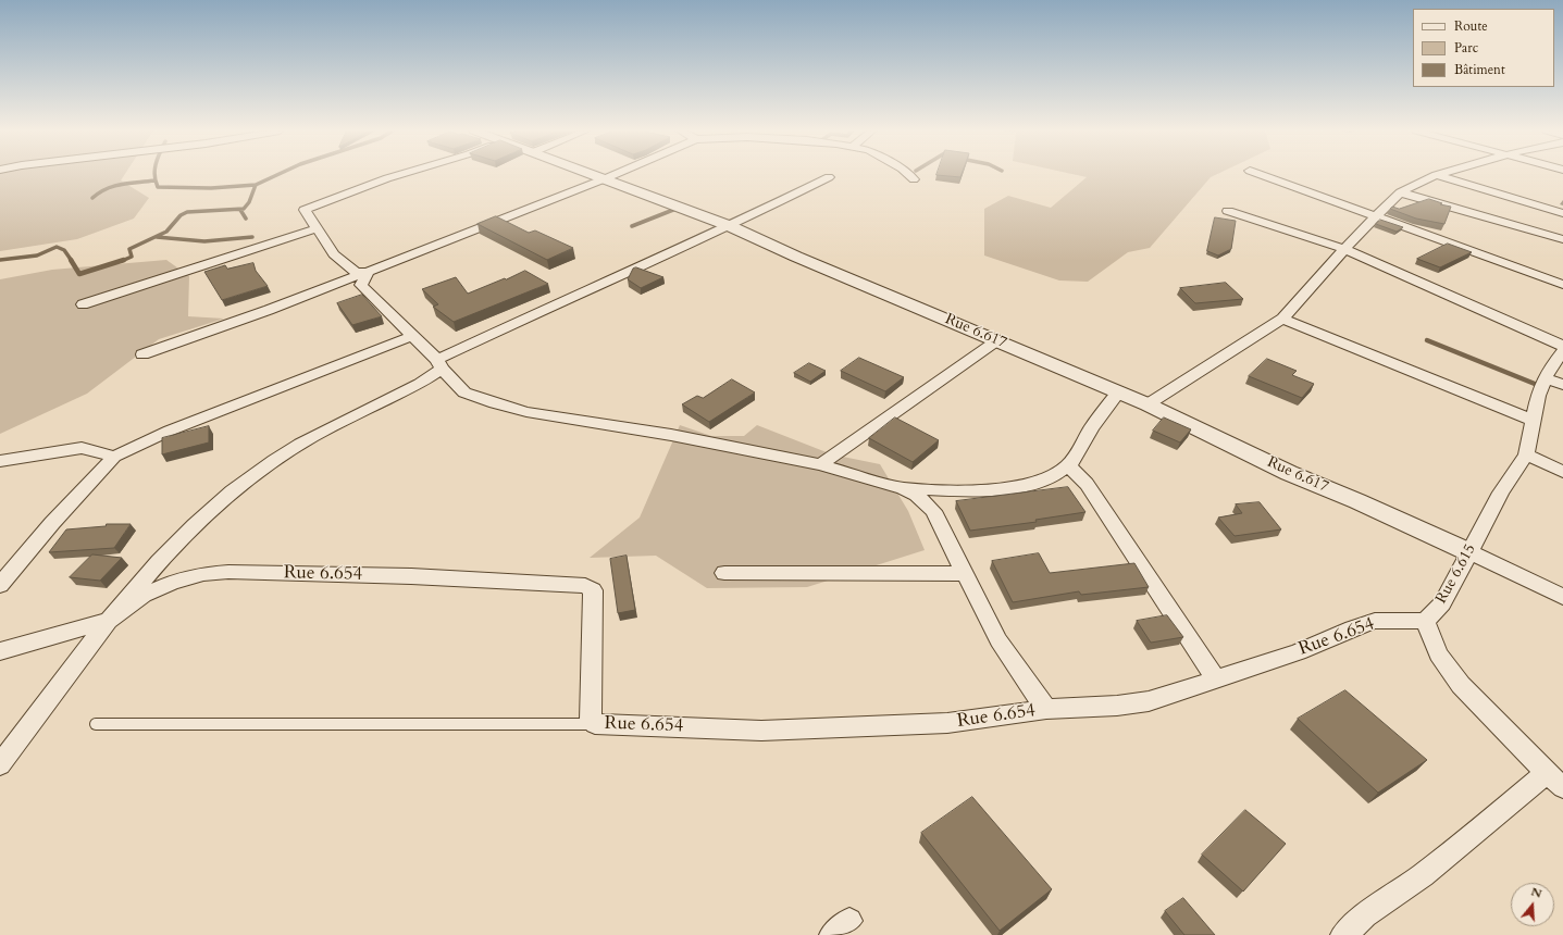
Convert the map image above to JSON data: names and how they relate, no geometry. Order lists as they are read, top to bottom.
{
  "streets": {
    "street": ["Rue 6.617", "Rue 6.654", "Rue 6.615"]
  },
  "crossings": [
    ["Rue 6.617", "Rue 6.615"],
    ["Rue 6.654", "Rue 6.615"]
  ],
  "legend": ["Route", "Parc", "Bâtiment"],
  "north": "top"
}
